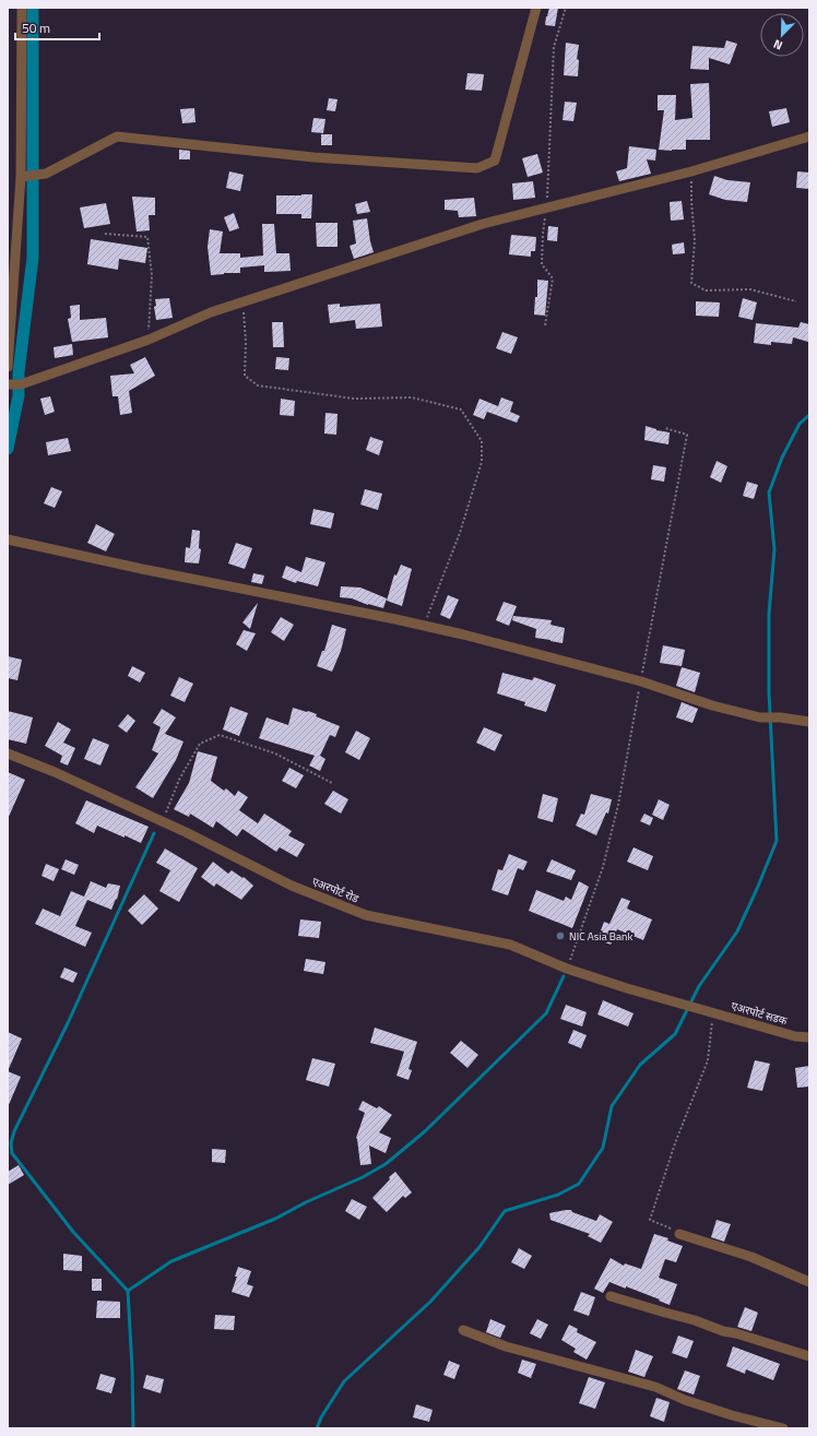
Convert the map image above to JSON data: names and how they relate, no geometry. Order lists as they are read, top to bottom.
{
  "streets": {
    "street": ["एअरपोर्ट रोड", "एअरपोर्ट सडक"]
  },
  "crossings": [
    ["एअरपोर्ट रोड", "एअरपोर्ट सडक"]
  ],
  "places": ["NIC Asia Bank"],
  "scale_bar": "50 m",
  "north": "bottom left"
}
